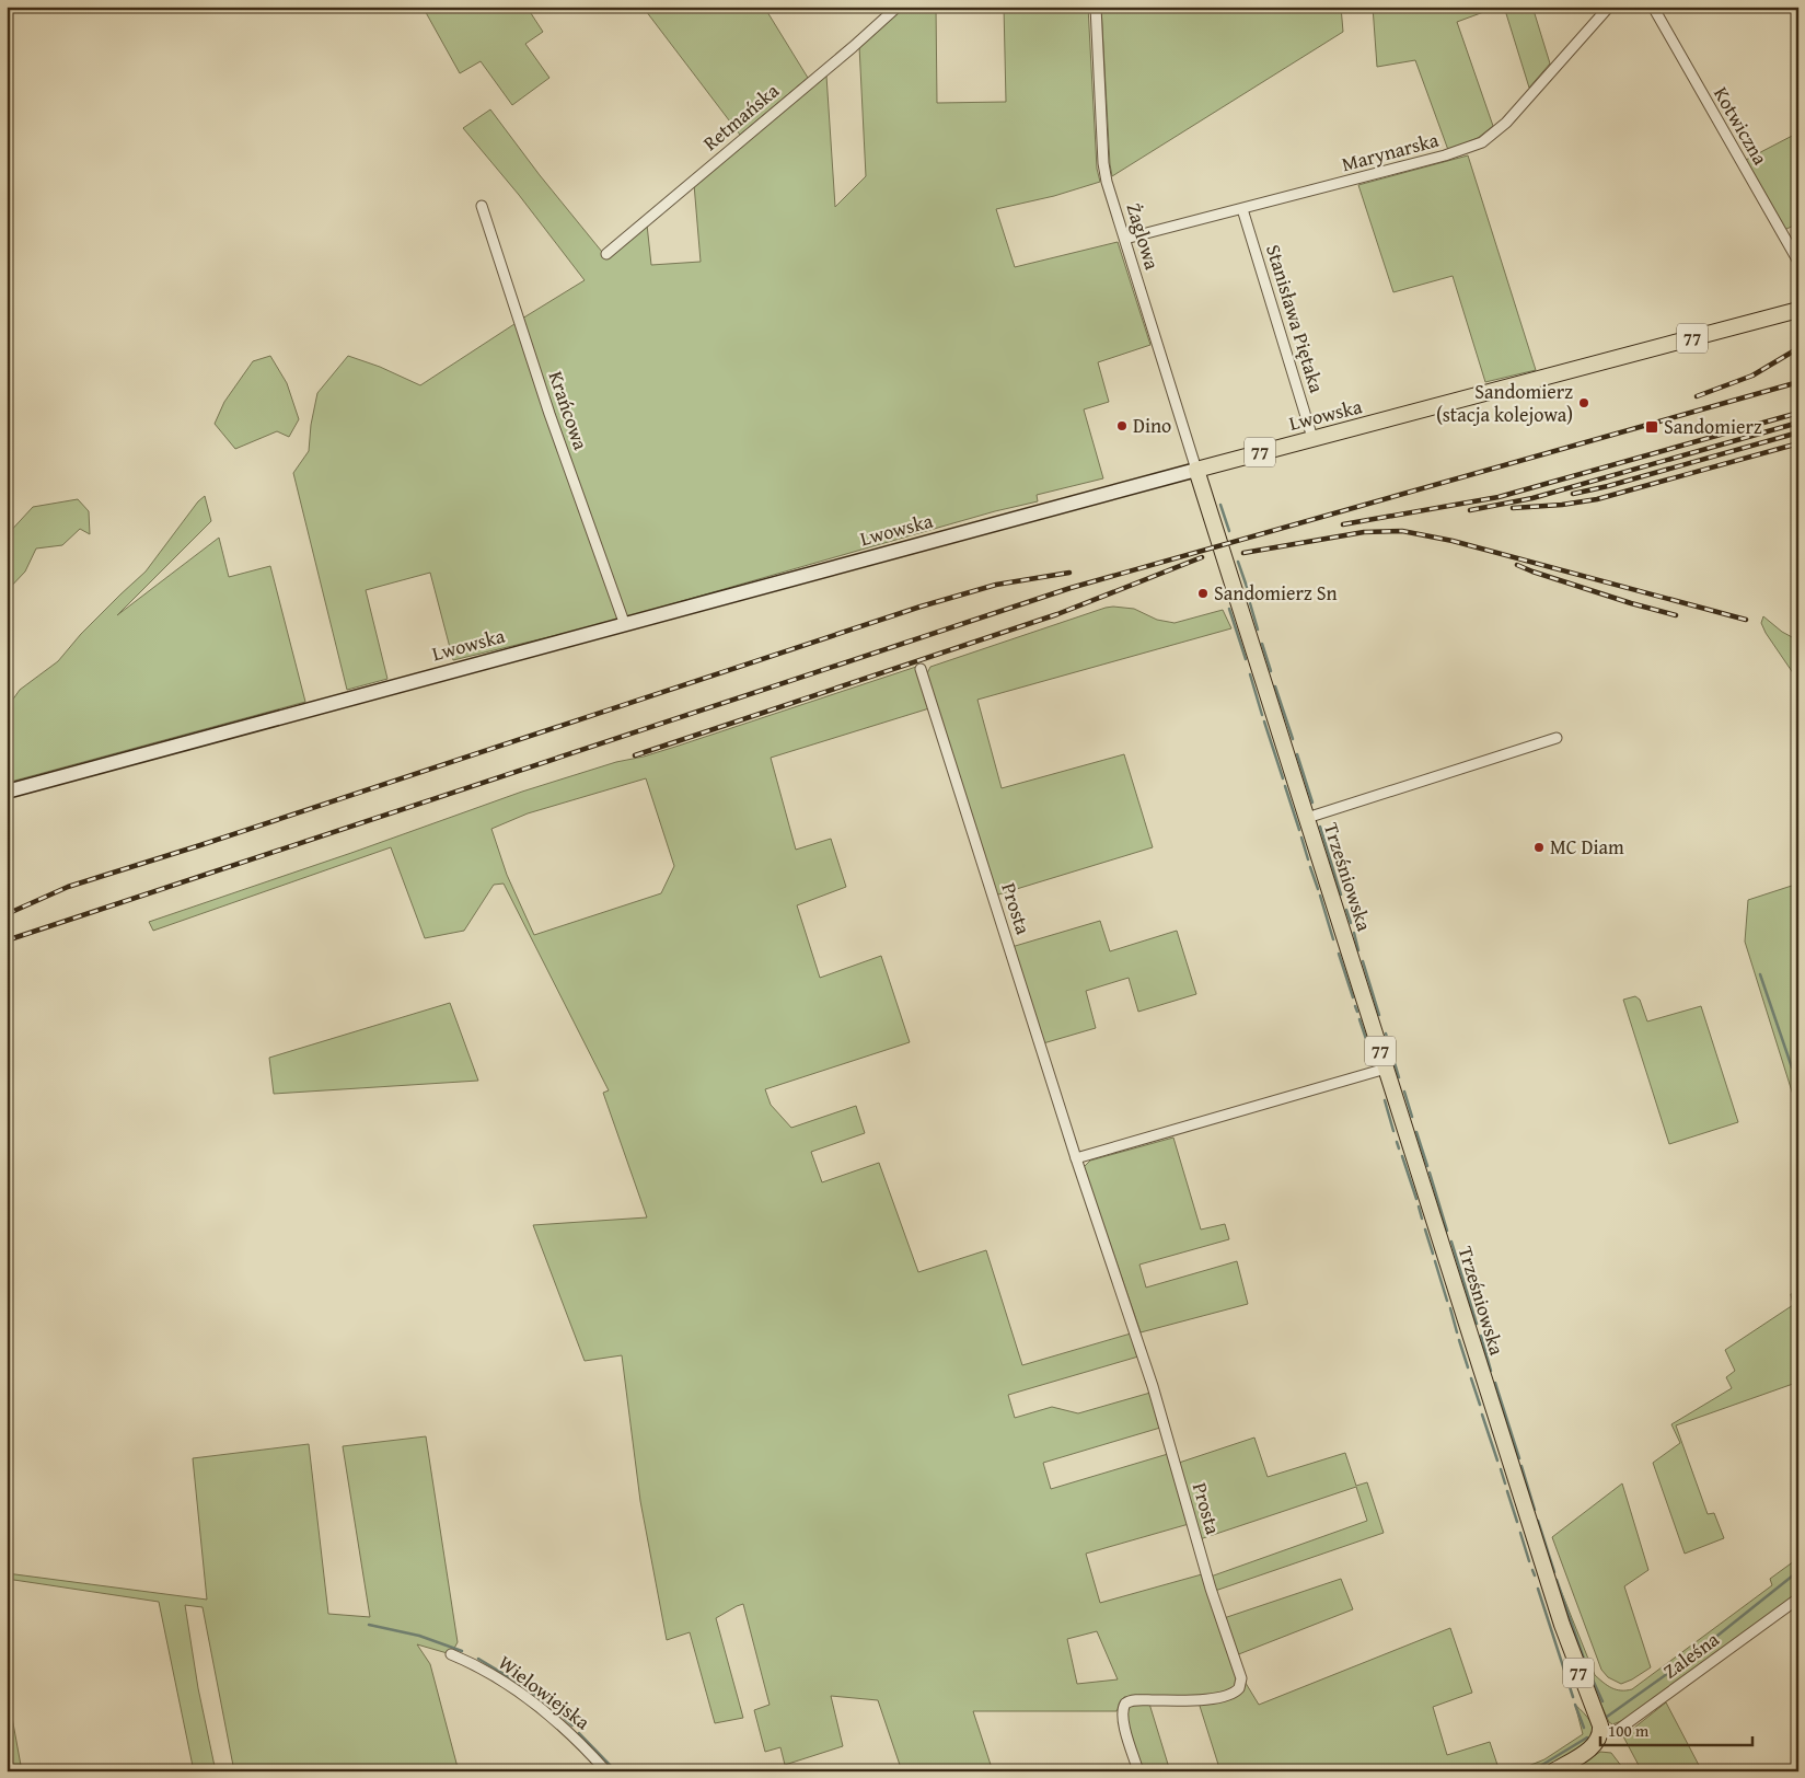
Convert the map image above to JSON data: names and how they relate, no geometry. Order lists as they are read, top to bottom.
{
  "streets": {
    "main road": ["77", "Lwowska", "Trześniowska"],
    "street": [
      "Retmańska",
      "Kotwiczna",
      "Marynarska",
      "Żaglowa",
      "Stanisława Piętaka",
      "Krańcowa",
      "Prosta",
      "Zaleśna",
      "Wielowiejska"
    ]
  },
  "crossings": [
    ["Marynarska", "Żaglowa"],
    ["Marynarska", "Stanisława Piętaka"],
    ["Żaglowa", "Lwowska"],
    ["Żaglowa", "Trześniowska"],
    ["Stanisława Piętaka", "Lwowska"],
    ["Krańcowa", "Lwowska"],
    ["Lwowska", "Trześniowska"],
    ["Trześniowska", "Zaleśna"]
  ],
  "places": {
    "other": [
      "Sandomierz (stacja kolejowa)",
      "Dino",
      "Sandomierz Sn",
      "MC Diam"
    ],
    "transit": ["Sandomierz"]
  },
  "scale_bar": "100 m"
}
